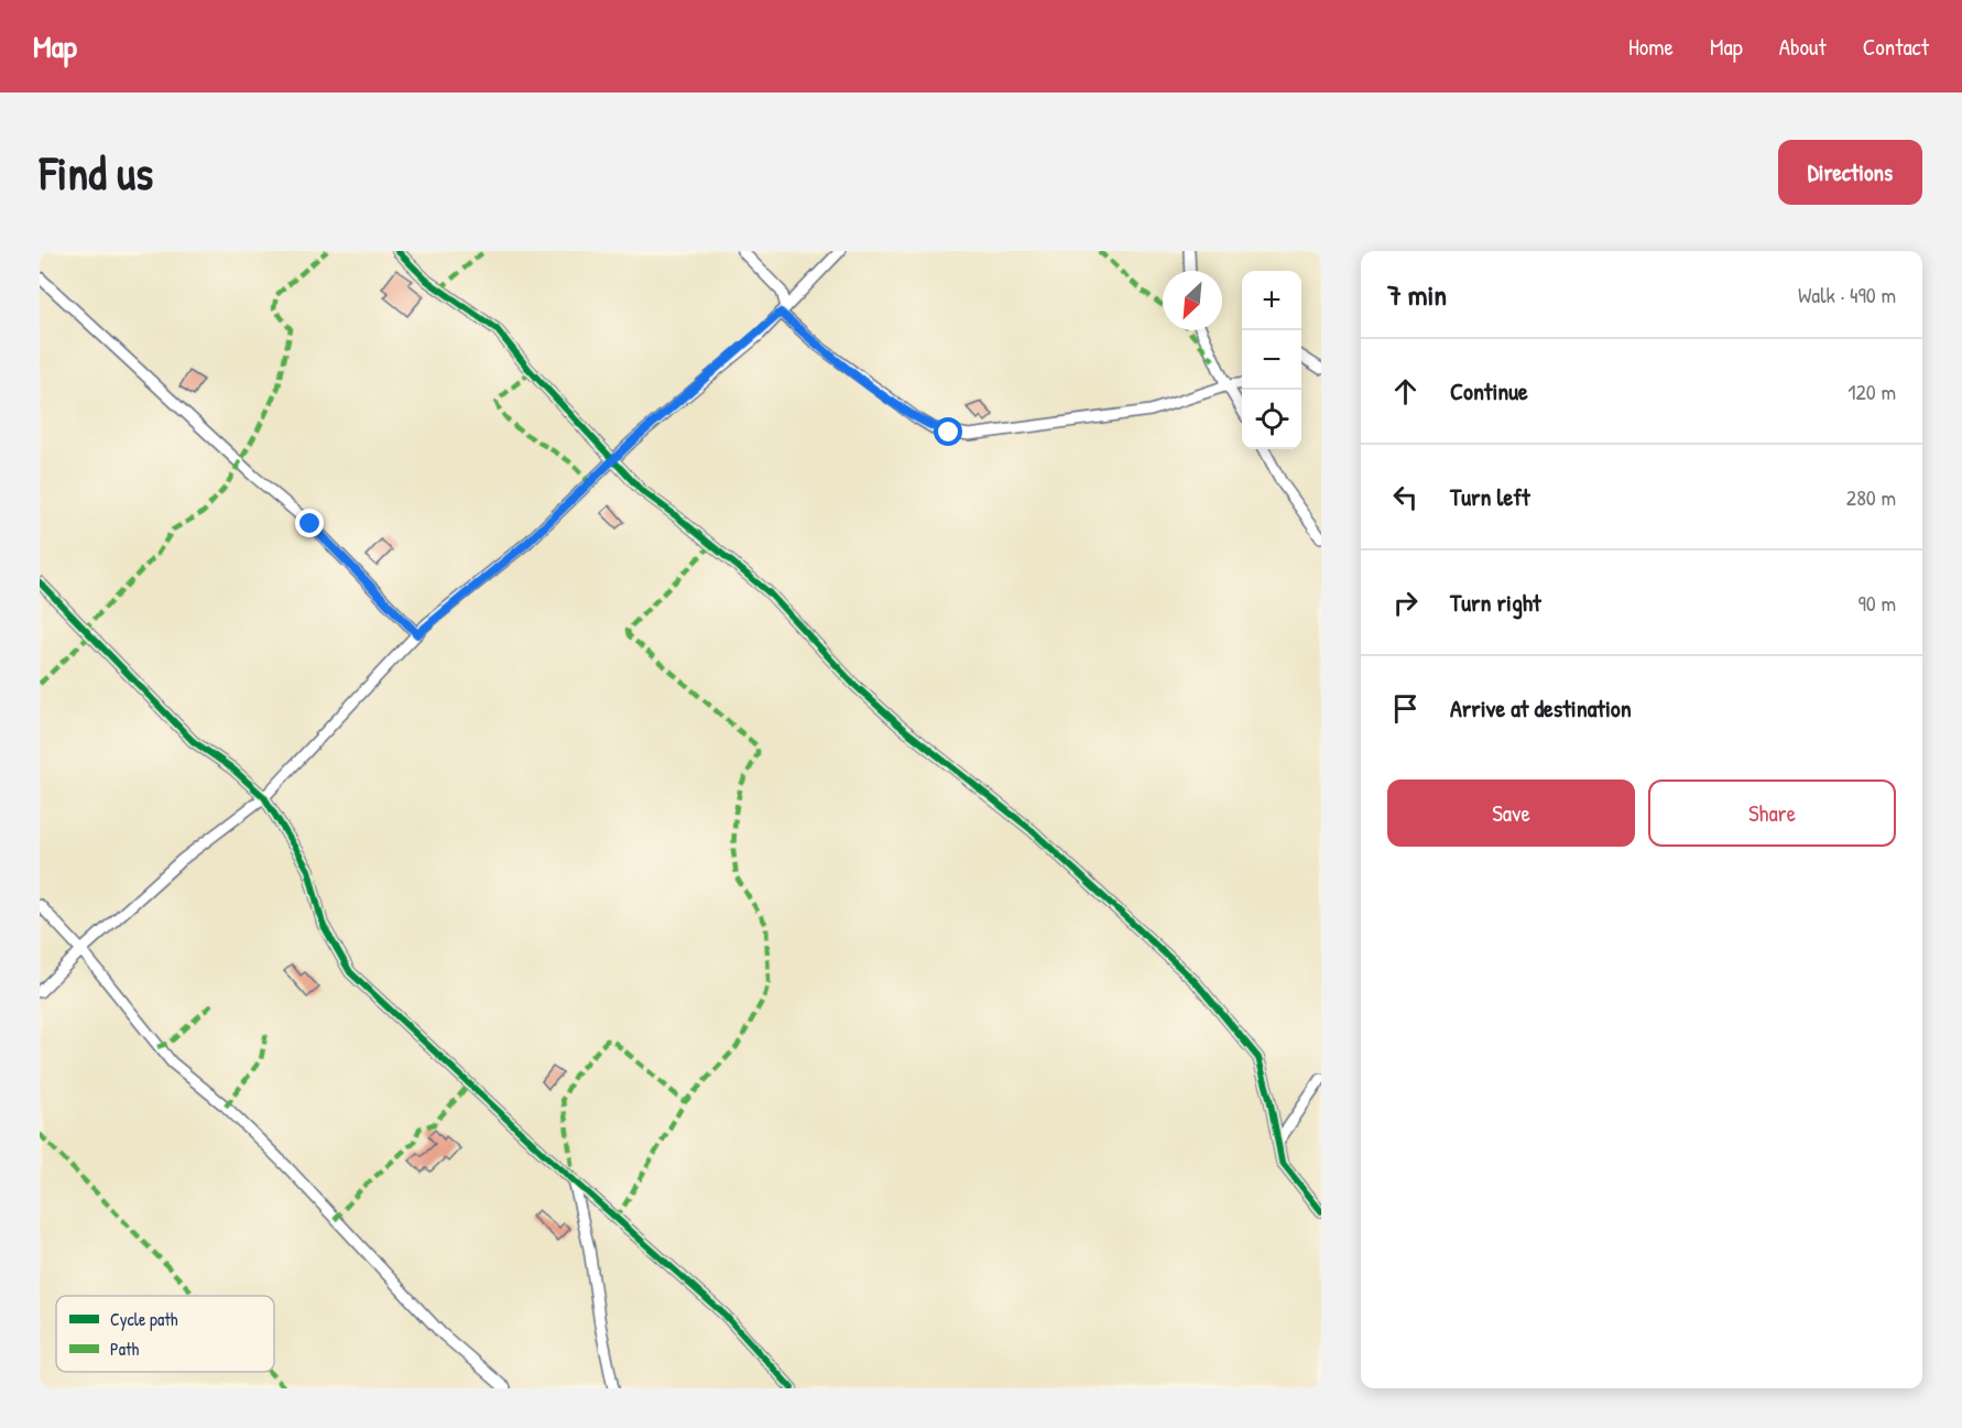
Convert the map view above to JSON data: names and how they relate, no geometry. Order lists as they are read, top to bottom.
{
  "legend": ["Cycle path", "Path"],
  "north": "bottom left",
  "page": {
    "header": "Map",
    "nav": [
      "Home",
      "Map",
      "About",
      "Contact"
    ],
    "buttons": [
      "Directions",
      ["Save", "Share"]
    ],
    "title": "Find us",
    "heading": ["7 min", "Walk · 490 m"],
    "map_buttons": ["+", "−"],
    "list": [
      ["Continue", "120 m"],
      ["Turn left", "280 m"],
      ["Turn right", "90 m"],
      "Arrive at destination"
    ]
  }
}
